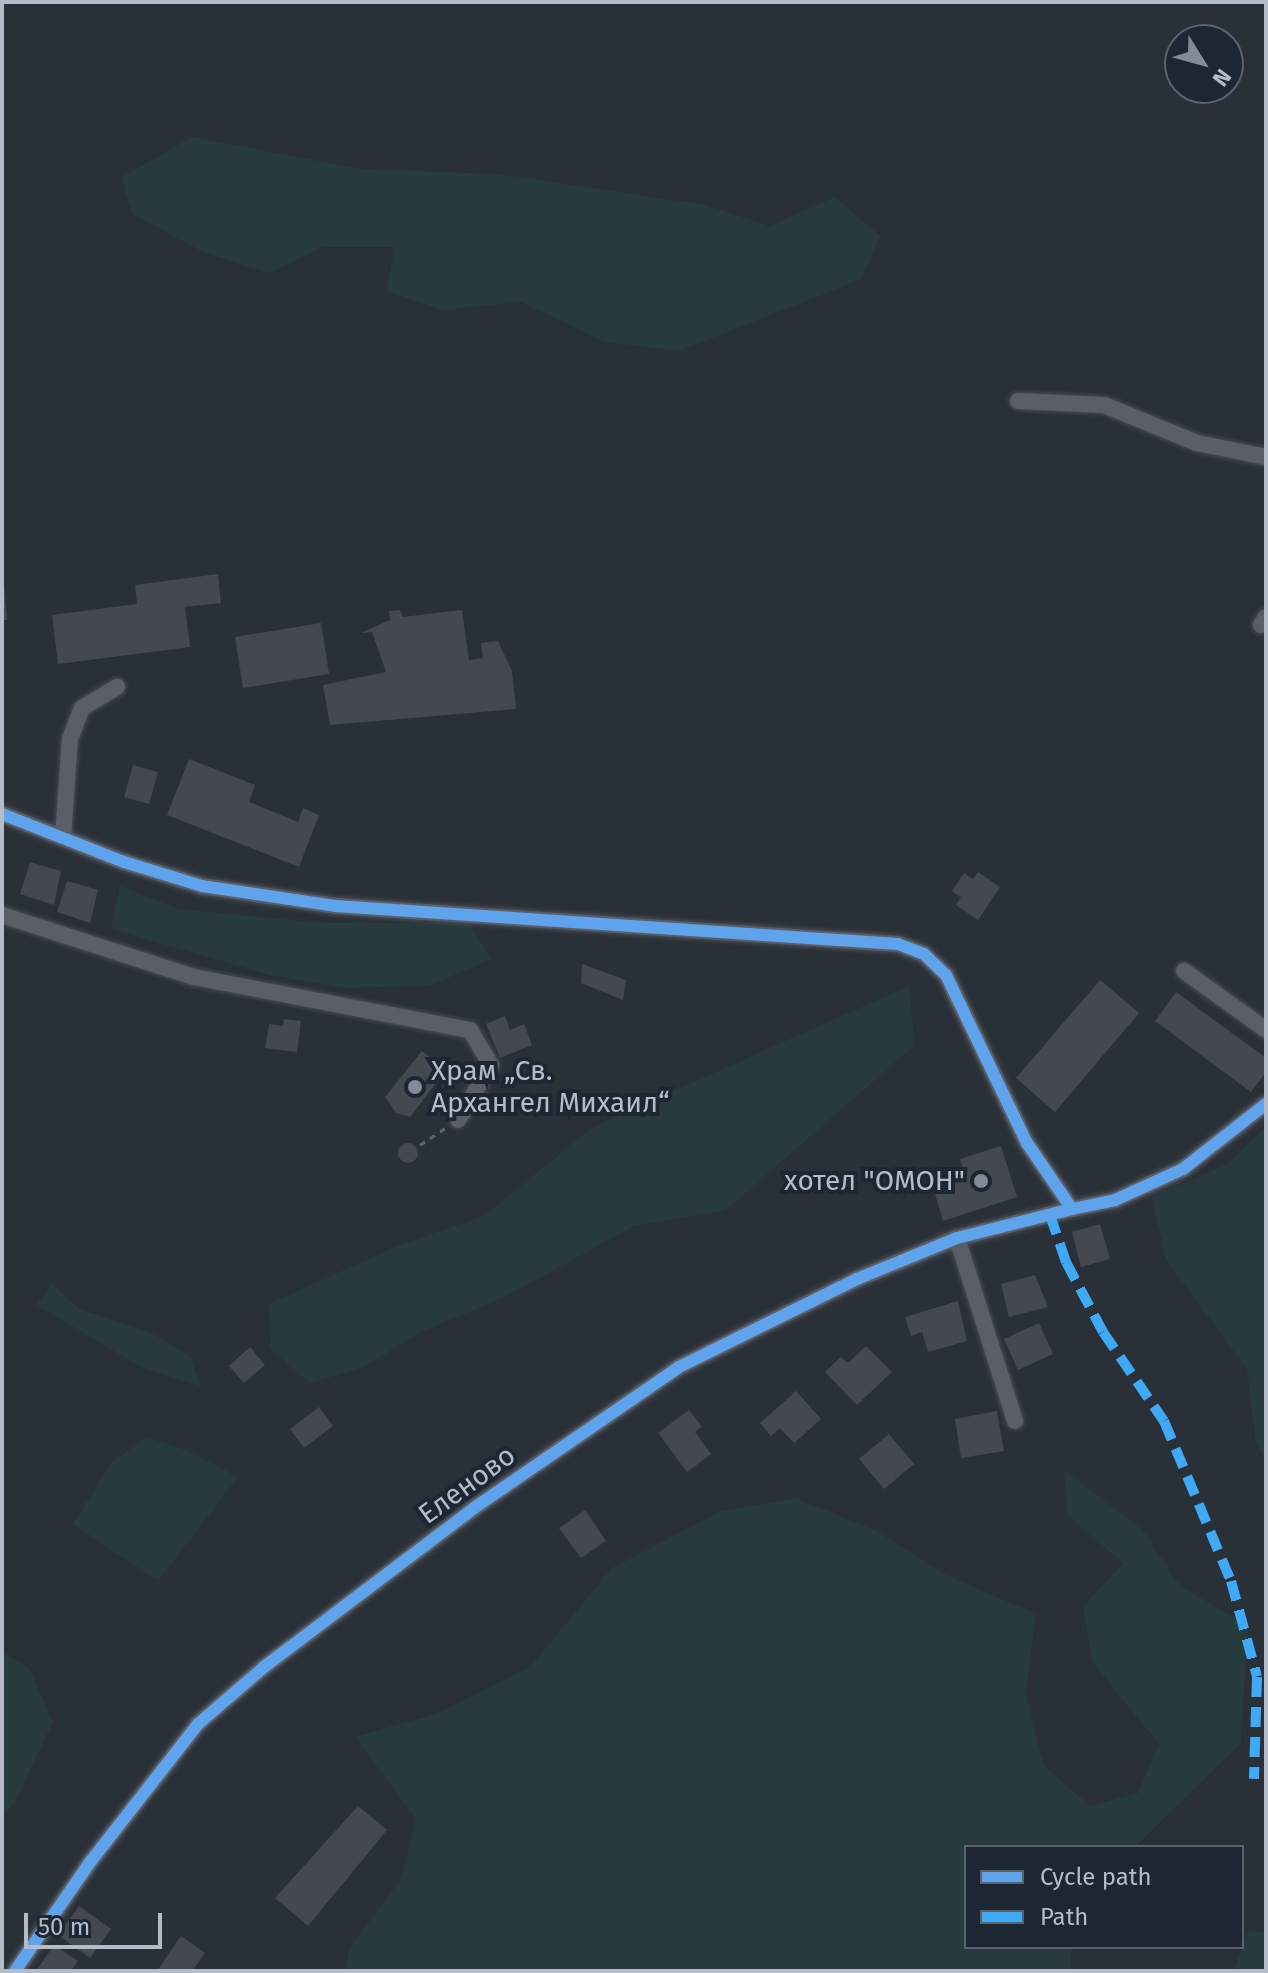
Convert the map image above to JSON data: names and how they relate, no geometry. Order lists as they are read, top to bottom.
{
  "streets": {
    "street": ["Еленово"]
  },
  "places": ["Храм „Св. Архангел Михаил“", "хотел \"ОМОН\""],
  "legend": ["Cycle path", "Path"],
  "scale_bar": "50 m",
  "north": "bottom right"
}
